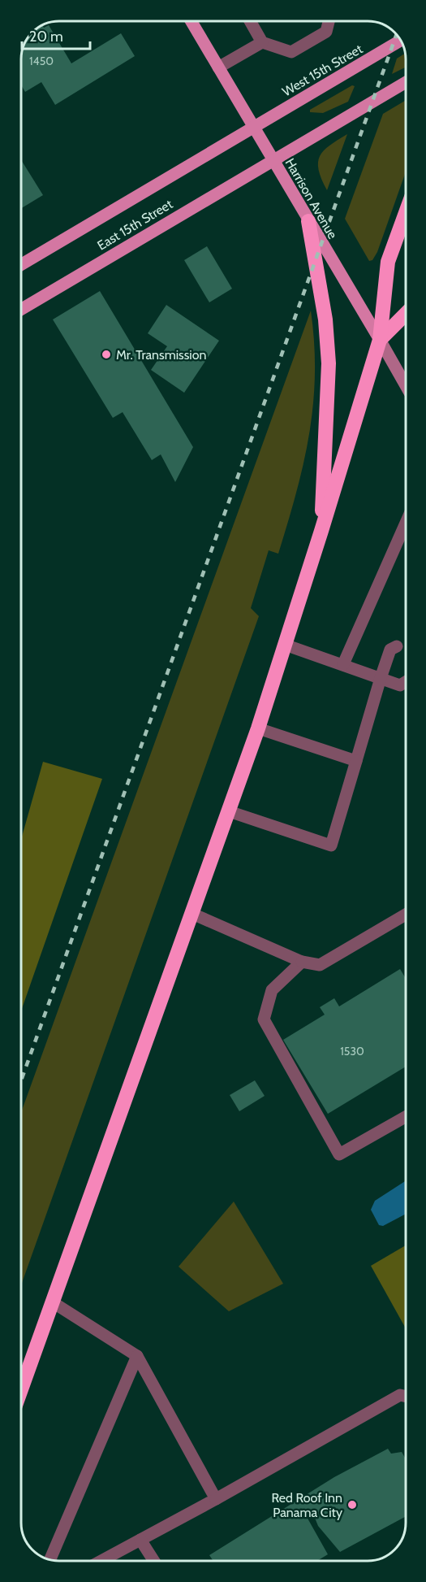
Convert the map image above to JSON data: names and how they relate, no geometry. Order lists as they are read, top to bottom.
{
  "streets": {
    "main road": ["West 15th Street", "Harrison Avenue", "East 15th Street"]
  },
  "crossings": [
    ["West 15th Street", "Harrison Avenue"],
    ["West 15th Street", "East 15th Street"],
    ["Harrison Avenue", "East 15th Street"]
  ],
  "places": ["Mr. Transmission", "Red Roof Inn Panama City"],
  "house_numbers": ["1450", "1530"],
  "scale_bar": "20 m"
}
